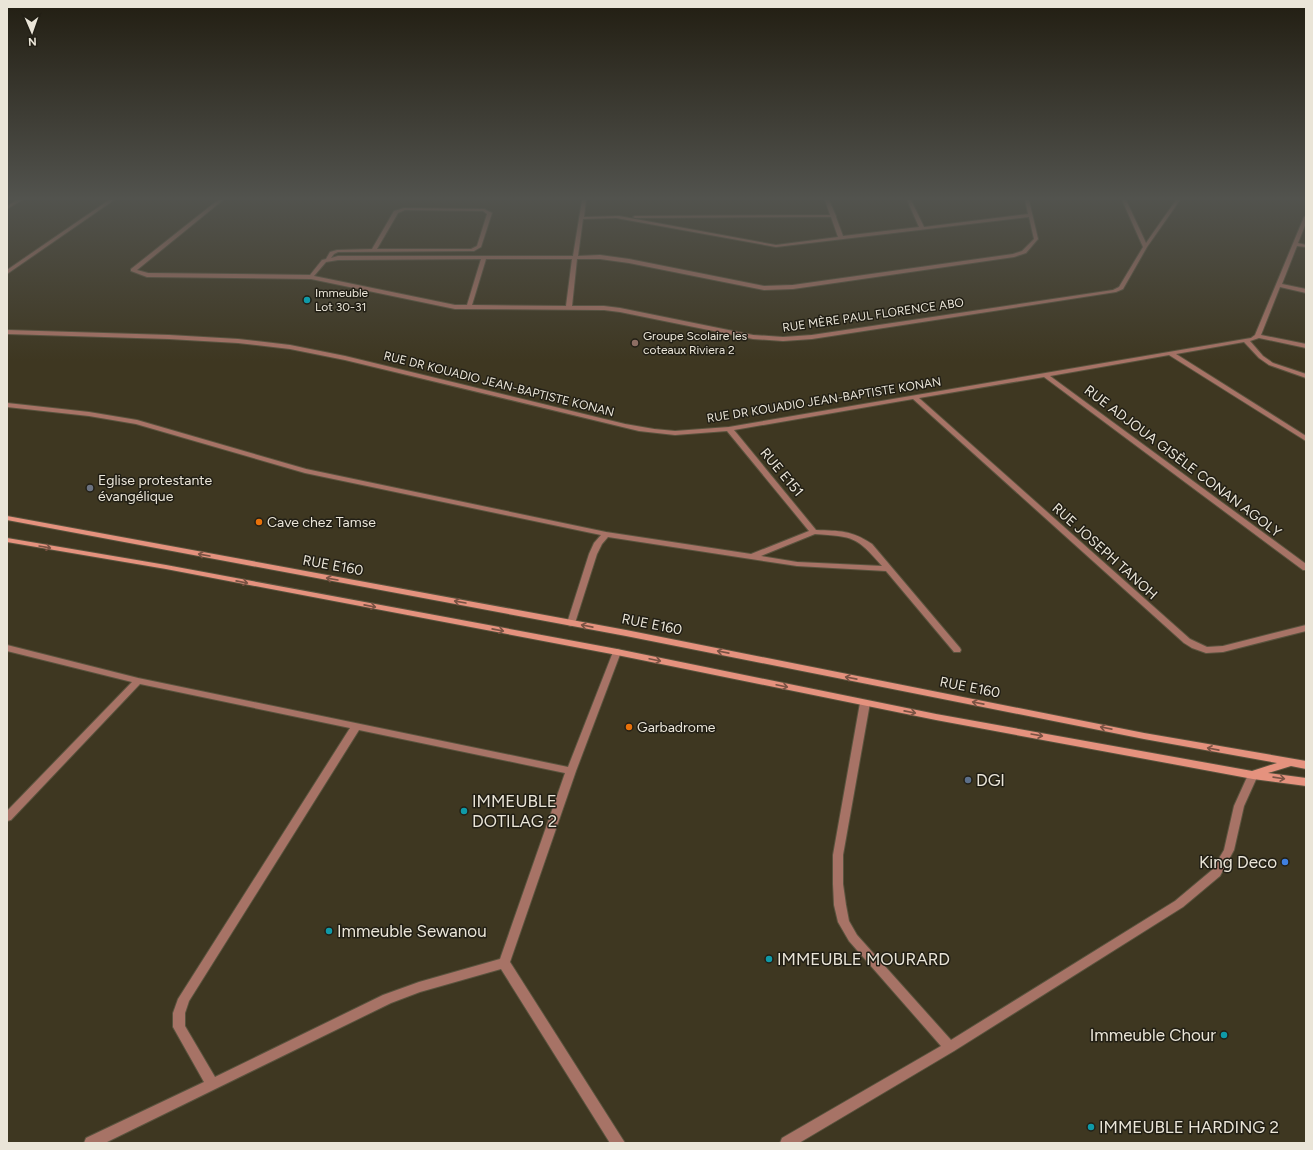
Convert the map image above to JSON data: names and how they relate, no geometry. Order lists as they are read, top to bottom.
{
  "streets": {
    "street": [
      "RUE MÈRE PAUL FLORENCE ABO",
      "RUE DR KOUADIO JEAN-BAPTISTE KONAN",
      "RUE ADJOUA GISÈLE CONAN AGOLY",
      "RUE E151",
      "RUE JOSEPH TANOH",
      "RUE E160"
    ]
  },
  "crossings": [
    ["RUE DR KOUADIO JEAN-BAPTISTE KONAN", "RUE ADJOUA GISÈLE CONAN AGOLY"],
    ["RUE DR KOUADIO JEAN-BAPTISTE KONAN", "RUE E151"],
    ["RUE DR KOUADIO JEAN-BAPTISTE KONAN", "RUE JOSEPH TANOH"]
  ],
  "places": [
    "Immeuble Lot 30-31",
    "Groupe Scolaire les coteaux Riviera 2",
    "Eglise protestante évangélique",
    "Cave chez Tamse",
    "Garbadrome",
    "DGI",
    "IMMEUBLE DOTILAG 2",
    "King Deco",
    "Immeuble Sewanou",
    "IMMEUBLE MOURARD",
    "Immeuble Chour",
    "IMMEUBLE HARDING 2"
  ],
  "north": "bottom"
}
